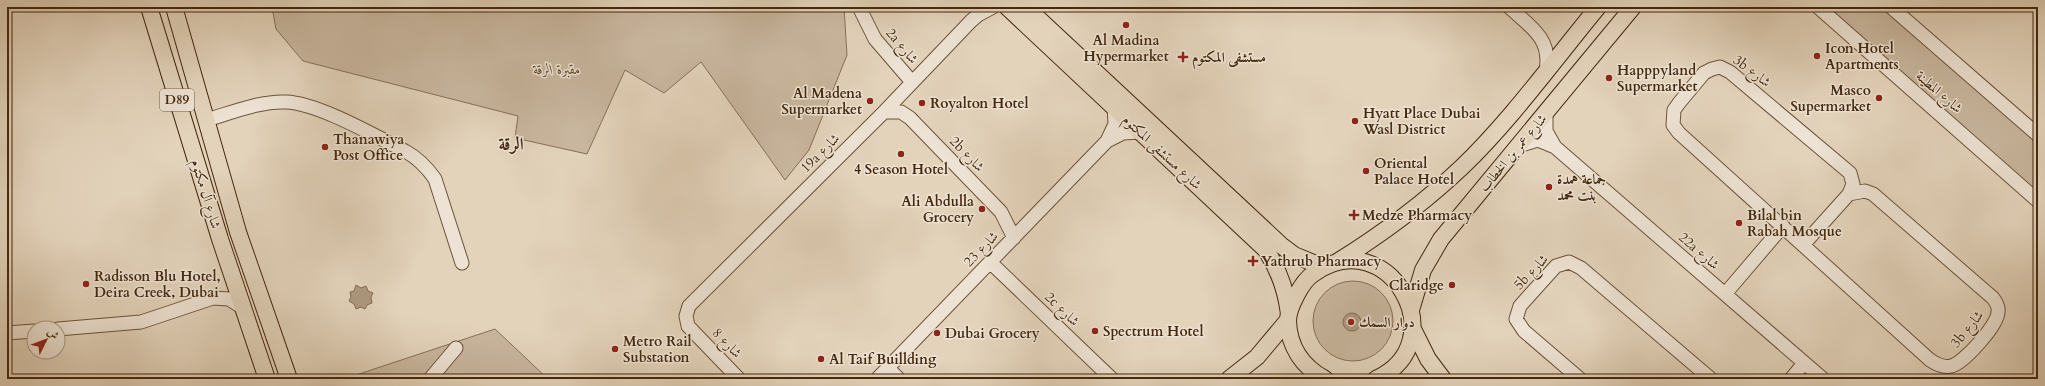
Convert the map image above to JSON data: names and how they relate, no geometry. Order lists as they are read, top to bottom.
{
  "streets": {
    "main road": [
      "D89",
      "شارع مستشفى المكتوم",
      "شارع عمر بن الخطاب",
      "شارع آل مكتوم"
    ],
    "street": [
      "2a شارع",
      "3b شارع",
      "شارع المطينة",
      "19a شارع",
      "2b شارع",
      "شارع 23",
      "22a شارع",
      "5b شارع",
      "2c شارع",
      "شارع 8"
    ]
  },
  "crossings": [
    ["2a شارع", "19a شارع"],
    ["شارع مستشفى المكتوم", "شارع عمر بن الخطاب"],
    ["شارع مستشفى المكتوم", "شارع 23"],
    ["19a شارع", "2b شارع"],
    ["19a شارع", "شارع 8"],
    ["شارع عمر بن الخطاب", "22a شارع"],
    ["2b شارع", "شارع 23"],
    ["شارع 23", "2c شارع"]
  ],
  "districts": ["الرقة"],
  "parks": ["مقبرة الرقة"],
  "places": {
    "other": [
      "Al Madina Hypermarket",
      "Icon Hotel Apartments",
      "Happpyland Supermarket",
      "Masco Supermarket",
      "Al Madena Supermarket",
      "Royalton Hotel",
      "Hyatt Place Dubai Wasl District",
      "Thanawiya Post Office",
      "4 Season Hotel",
      "Oriental Palace Hotel",
      "جماعة همدة بنت محمد",
      "Ali Abdulla Grocery",
      "Bilal bin Rabah Mosque",
      "Radisson Blu Hotel, Deira Creek, Dubai",
      "Claridge",
      "دوار السمك",
      "Spectrum Hotel",
      "Dubai Grocery",
      "Metro Rail Substation",
      "Al Taif Buillding"
    ],
    "health": ["مستشفى المكتوم", "Medze Pharmacy", "Yathrub Pharmacy"]
  },
  "north": "top right"
}
